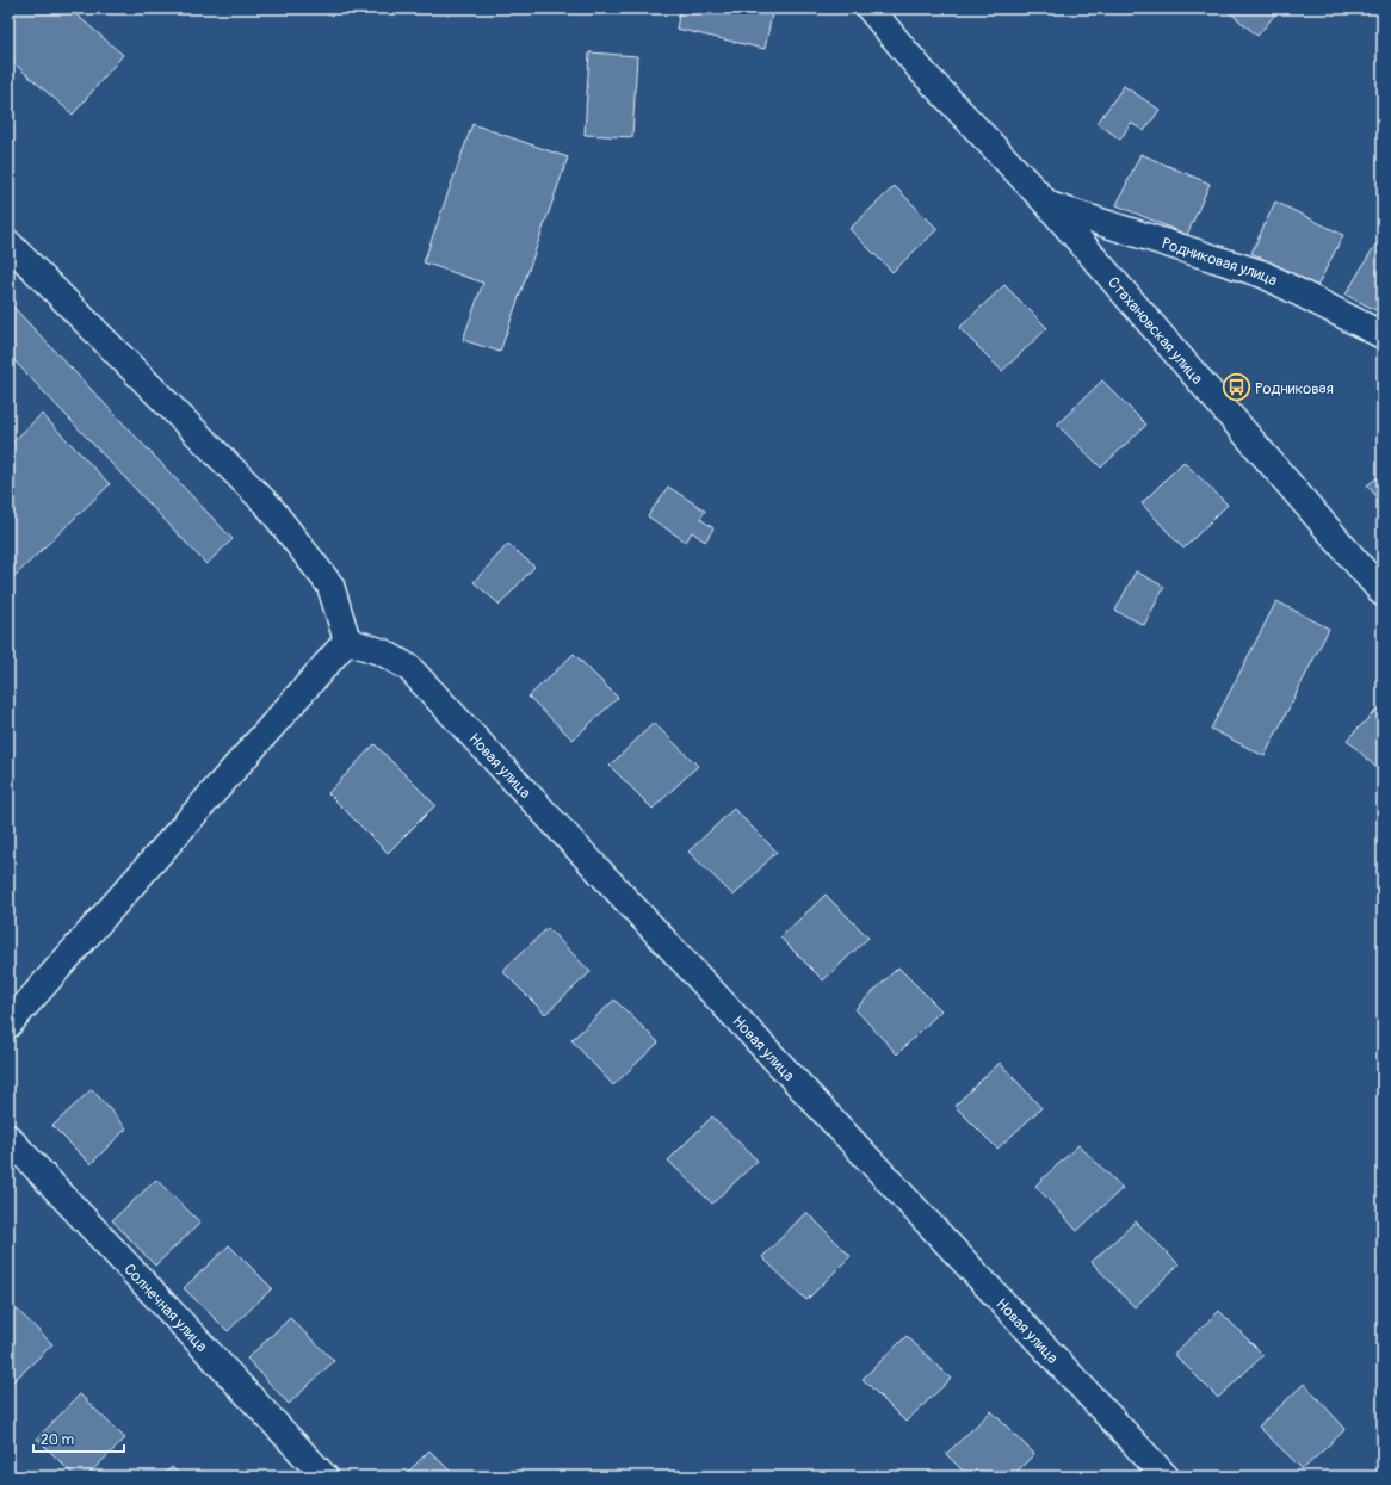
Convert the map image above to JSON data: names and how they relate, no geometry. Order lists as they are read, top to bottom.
{
  "streets": {
    "street": [
      "Родниковая улица",
      "Стахановская улица",
      "Новая улица",
      "Солнечная улица"
    ]
  },
  "crossings": [
    ["Родниковая улица", "Стахановская улица"]
  ],
  "places": {
    "bus stop": ["Родниковая"]
  },
  "scale_bar": "20 m"
}
